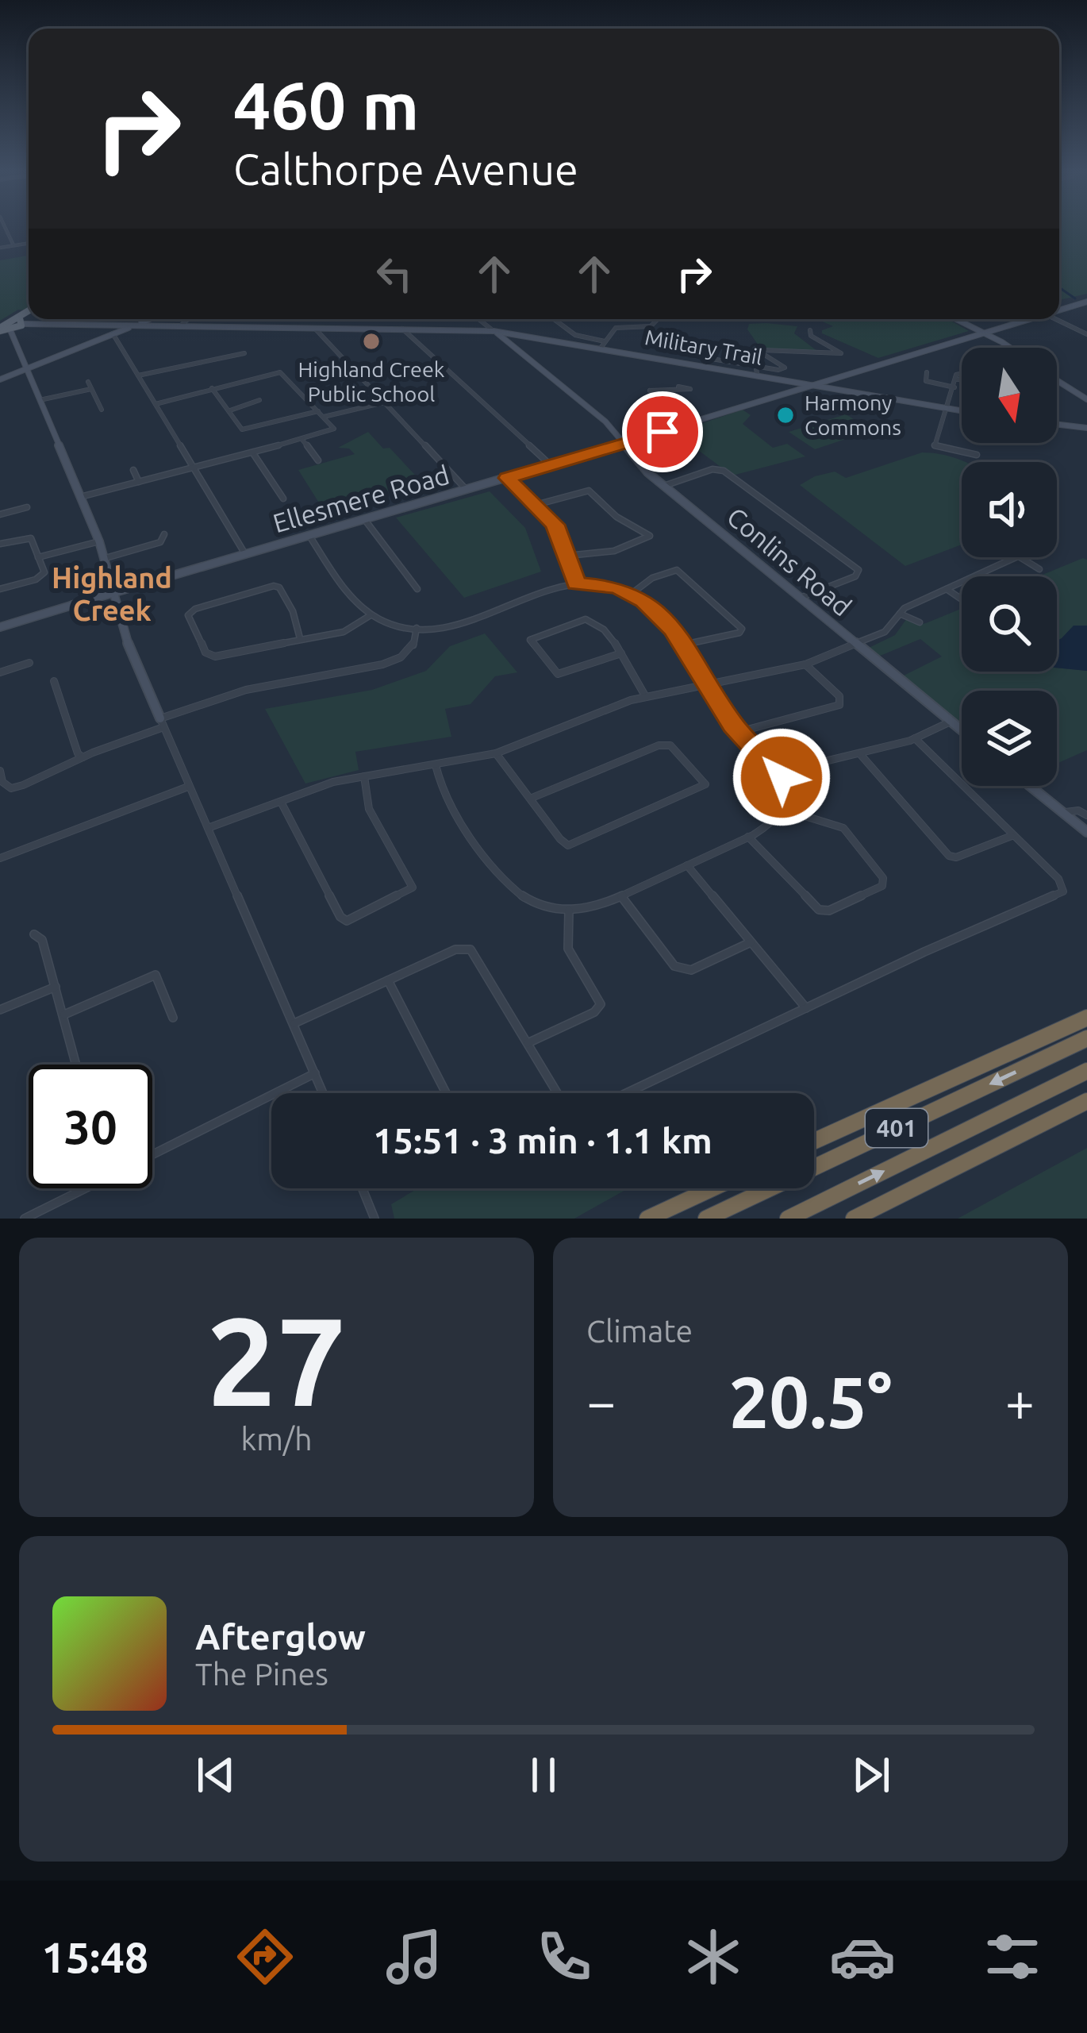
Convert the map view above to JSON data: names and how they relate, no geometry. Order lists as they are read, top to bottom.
{
  "streets": {
    "highway": ["401"],
    "street": ["Military Trail", "Ellesmere Road", "Conlins Road"]
  },
  "crossings": [
    ["Military Trail", "Ellesmere Road"],
    ["Military Trail", "Conlins Road"],
    ["Ellesmere Road", "Conlins Road"]
  ],
  "districts": ["Highland Creek"],
  "places": ["Highland Creek Public School", "Harmony Commons"],
  "north": "bottom",
  "page": {
    "turn": ["460 m", "Calthorpe Avenue"],
    "limit": "30",
    "trip": "15:51 · 3 min · 1.1 km",
    "tile": [
      ["27", "km/h"],
      "Climate"
    ],
    "heat": ["−", "20.5°", "+"],
    "song": ["Afterglow", "The Pines"],
    "tabs": "15:48"
  }
}
